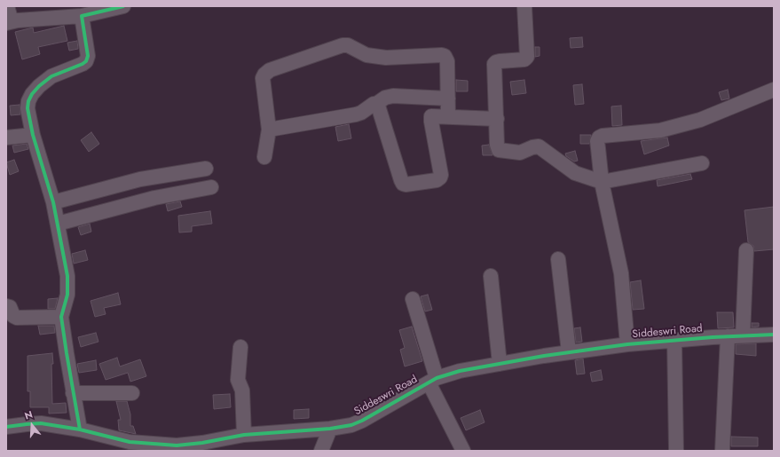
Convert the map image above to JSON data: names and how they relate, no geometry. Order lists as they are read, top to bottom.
{
  "streets": {
    "street": ["Siddeswri Road"]
  },
  "north": "top"
}
